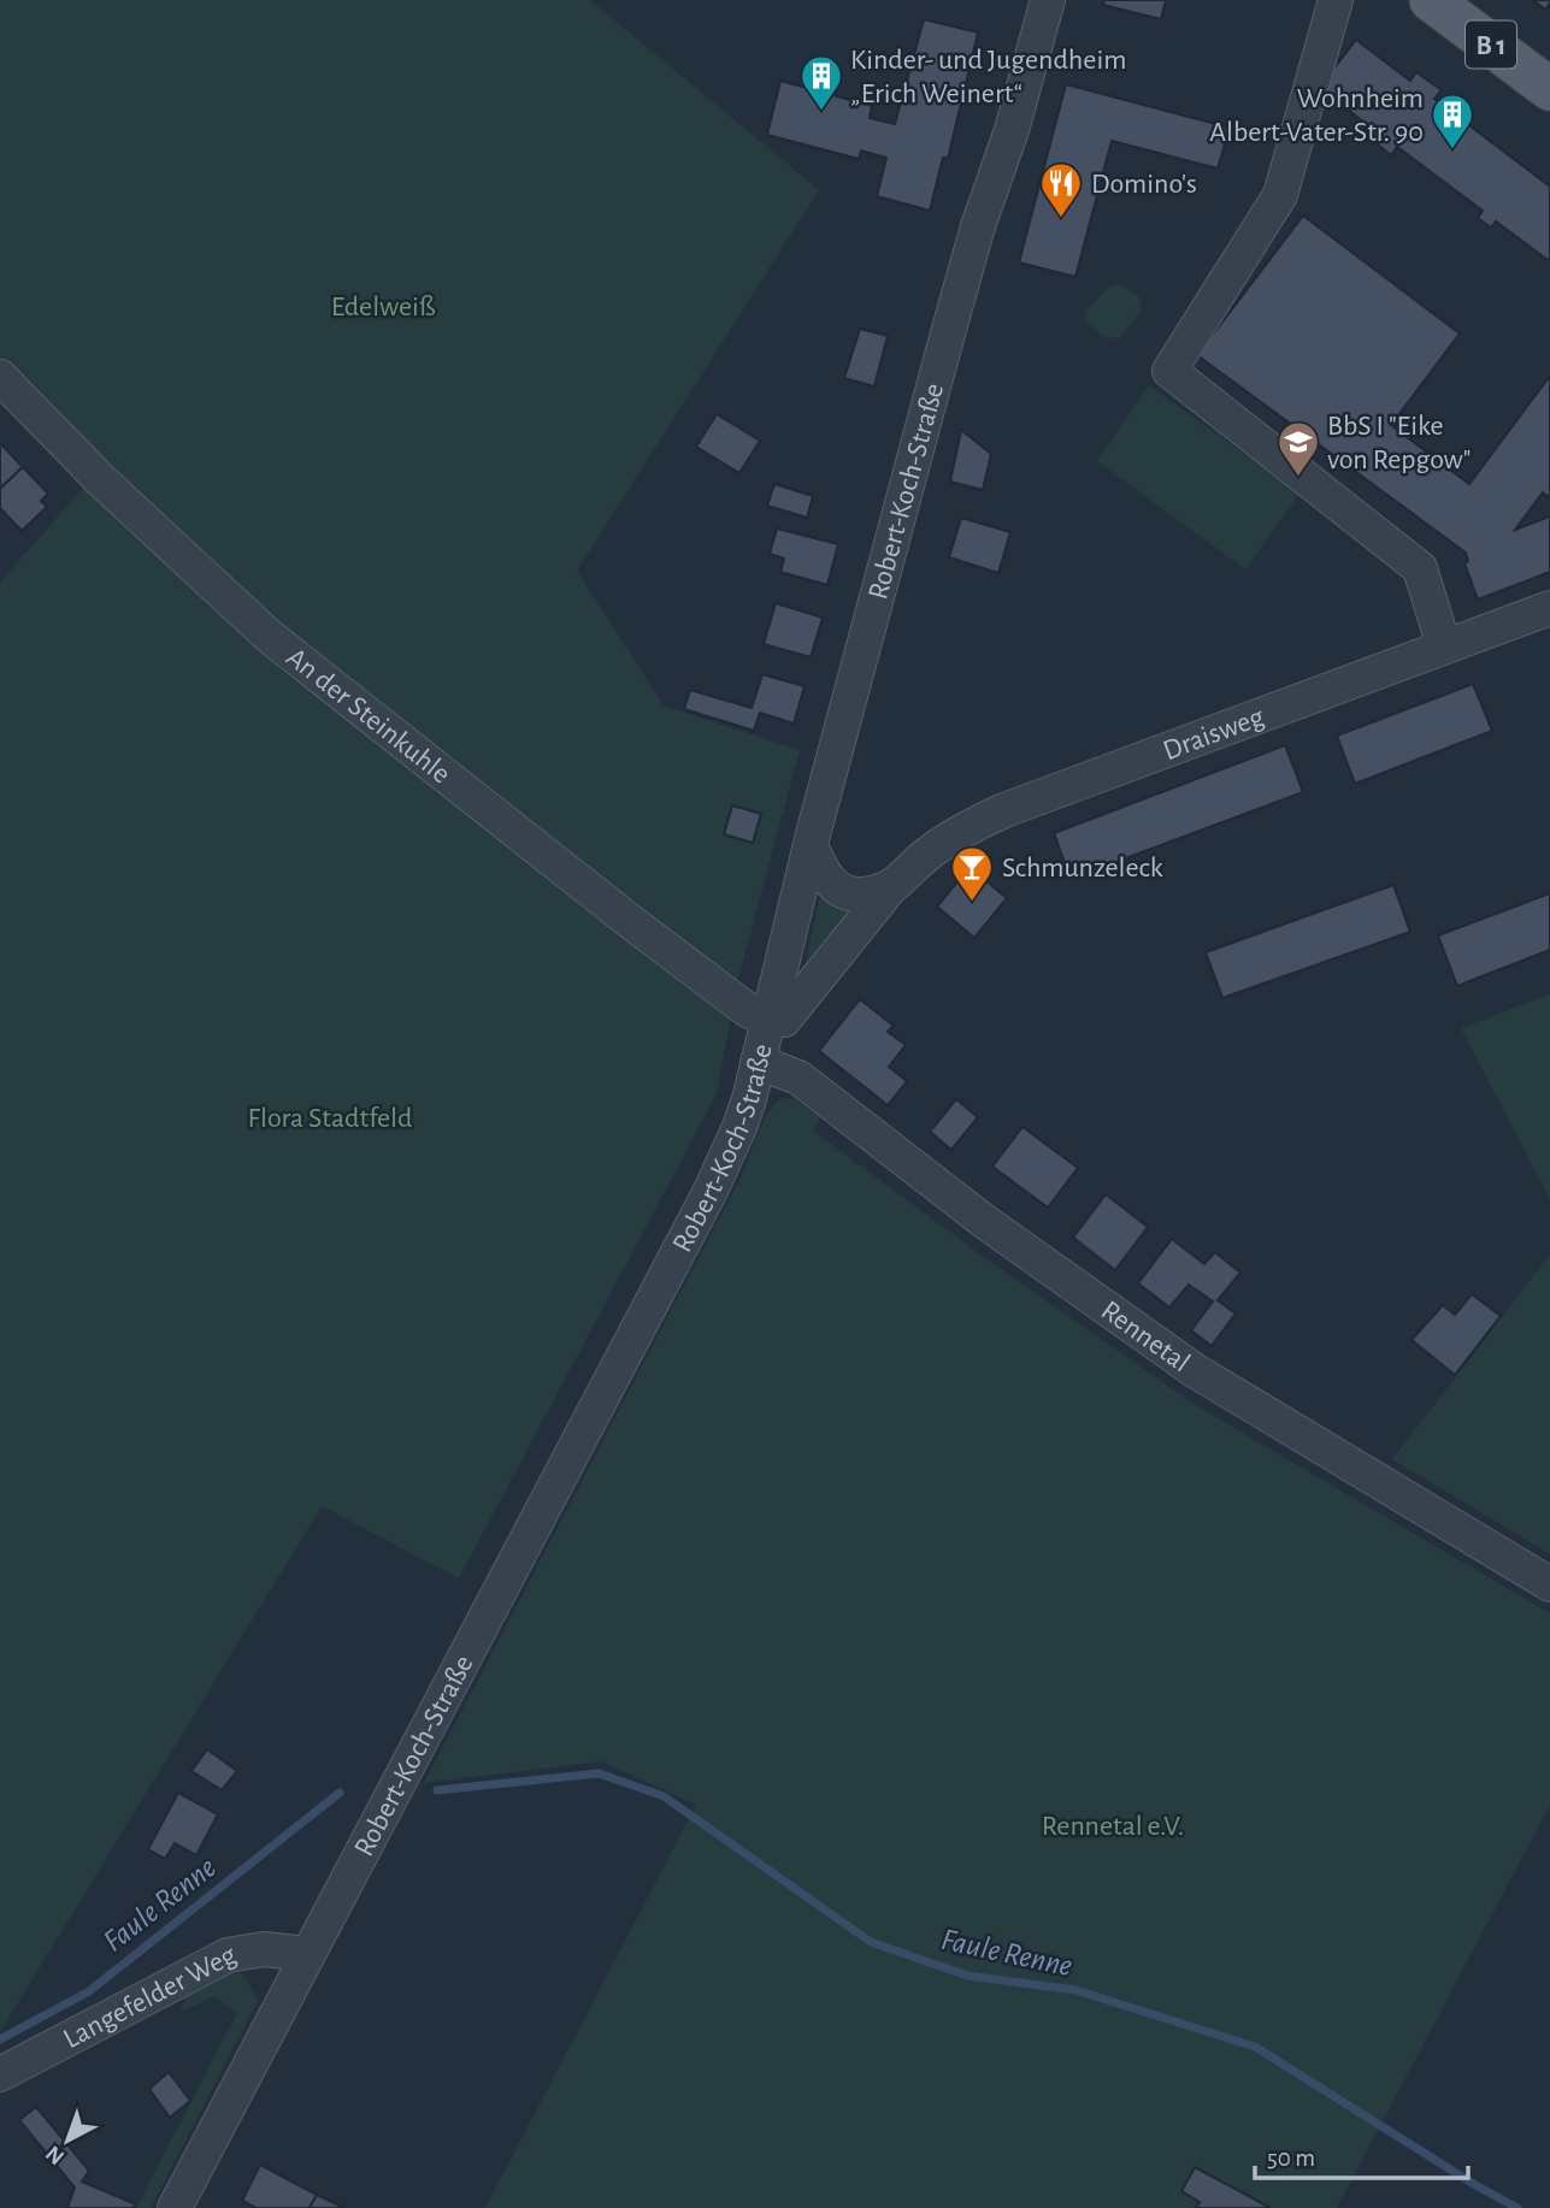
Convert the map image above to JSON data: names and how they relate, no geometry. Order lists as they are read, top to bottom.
{
  "streets": {
    "main road": ["B 1"],
    "street": [
      "Robert-Koch-Straße",
      "An der Steinkuhle",
      "Draisweg",
      "Rennetal",
      "Langefelder Weg"
    ]
  },
  "crossings": [
    ["Robert-Koch-Straße", "An der Steinkuhle"],
    ["Robert-Koch-Straße", "Draisweg"],
    ["Robert-Koch-Straße", "Rennetal"],
    ["Robert-Koch-Straße", "Langefelder Weg"],
    ["An der Steinkuhle", "Draisweg"]
  ],
  "water": ["Faule Renne"],
  "parks": ["Edelweiß", "Flora Stadtfeld", "Rennetal e.V."],
  "places": {
    "building": ["Kinder- und Jugendheim „Erich Weinert“", "Wohnheim Albert-Vater-Str. 90"],
    "restaurant": ["Domino's"],
    "school or university": ["BbS I \"Eike von Repgow\""],
    "bar": ["Schmunzeleck"]
  },
  "scale_bar": "50 m",
  "north": "bottom left"
}
